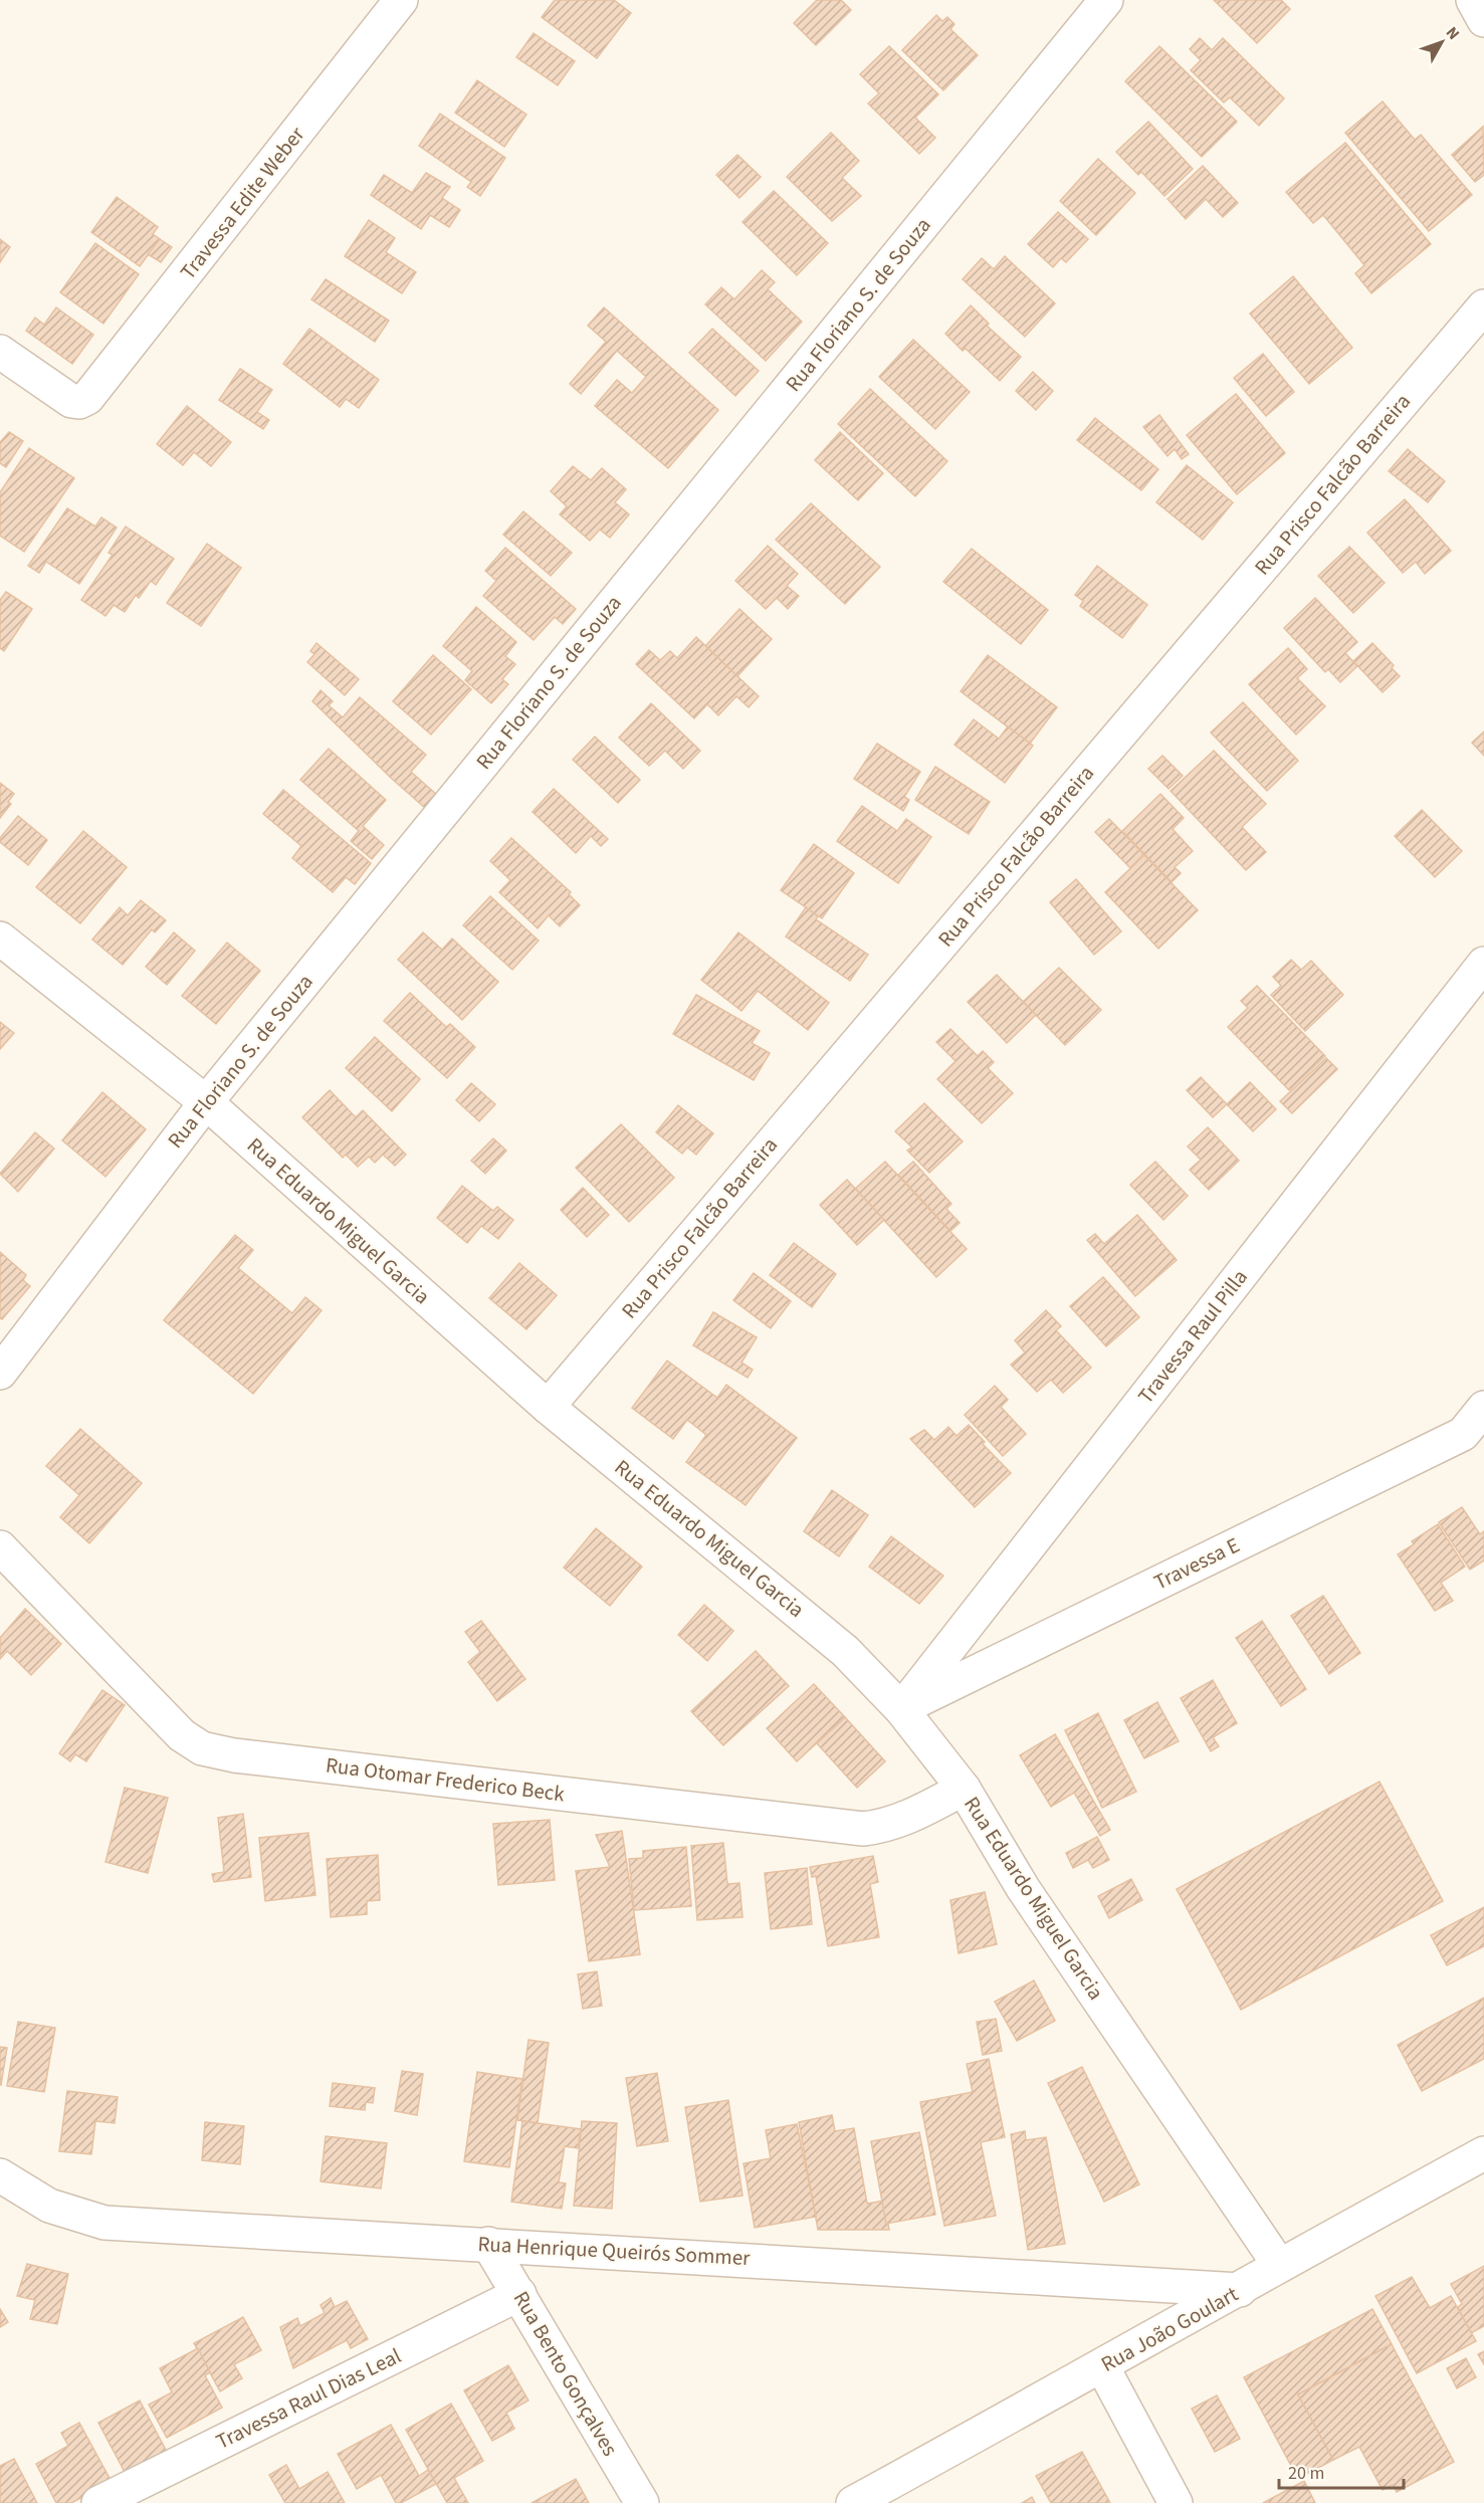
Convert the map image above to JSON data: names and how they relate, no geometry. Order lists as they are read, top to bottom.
{
  "streets": {
    "street": [
      "Travessa Edite Weber",
      "Rua Floriano S. de Souza",
      "Rua Prisco Falcão Barreira",
      "Rua Eduardo Miguel Garcia",
      "Travessa Raul Pilla",
      "Travessa E",
      "Rua Otomar Frederico Beck",
      "Rua Henrique Queirós Sommer",
      "Rua João Goulart",
      "Rua Bento Gonçalves",
      "Travessa Raul Dias Leal"
    ]
  },
  "crossings": [
    ["Rua Floriano S. de Souza", "Rua Eduardo Miguel Garcia"],
    ["Rua Prisco Falcão Barreira", "Rua Eduardo Miguel Garcia"],
    ["Rua Eduardo Miguel Garcia", "Travessa Raul Pilla"],
    ["Rua Eduardo Miguel Garcia", "Travessa E"],
    ["Rua Eduardo Miguel Garcia", "Rua Otomar Frederico Beck"],
    ["Rua Eduardo Miguel Garcia", "Rua João Goulart"],
    ["Travessa Raul Pilla", "Travessa E"],
    ["Rua Henrique Queirós Sommer", "Rua João Goulart"],
    ["Rua Henrique Queirós Sommer", "Rua Bento Gonçalves"],
    ["Rua Bento Gonçalves", "Travessa Raul Dias Leal"]
  ],
  "scale_bar": "20 m",
  "north": "top right"
}
